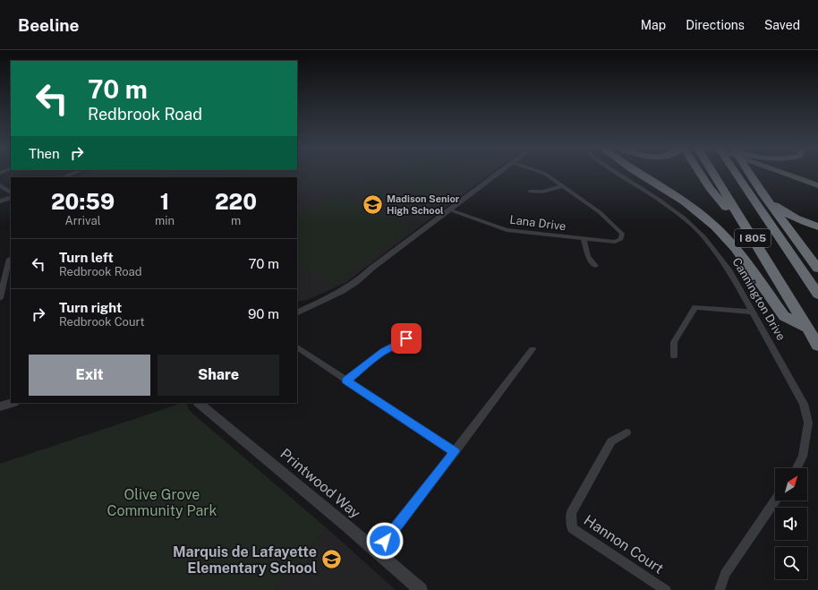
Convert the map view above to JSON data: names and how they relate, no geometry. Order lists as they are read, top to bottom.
{
  "streets": {
    "highway": ["I 805"],
    "street": [
      "Lana Drive",
      "Cannington Drive",
      "Printwood Way",
      "Hannon Court"
    ]
  },
  "parks": ["Olive Grove Community Park"],
  "places": {
    "school or university": ["Madison Senior High School", "Marquis de Lafayette Elementary School"]
  },
  "north": "top right",
  "page": {
    "header": "Beeline",
    "nav": ["Map", "Directions", "Saved"],
    "turn": ["70 m", "Redbrook Road"],
    "then": "Then",
    "eta": [
      "20:59",
      "Arrival",
      "1",
      "min",
      "220",
      "m"
    ],
    "list": [
      {
        "name": "Turn left",
        "note": "Redbrook Road",
        "value": "70 m"
      },
      {
        "name": "Turn right",
        "note": "Redbrook Court",
        "value": "90 m"
      }
    ],
    "buttons": ["Exit", "Share"]
  }
}
